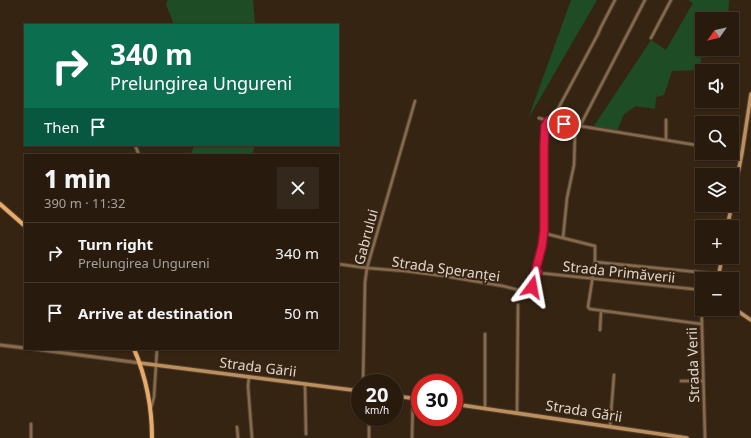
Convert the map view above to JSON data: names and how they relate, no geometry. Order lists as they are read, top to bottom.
{
  "streets": {
    "main road": ["Strada Gării"],
    "street": [
      "Gabrului",
      "Strada Speranței",
      "Strada Primăverii",
      "Strada Verii"
    ]
  },
  "crossings": [
    ["Gabrului", "Strada Speranței"],
    ["Strada Speranței", "Strada Primăverii"]
  ],
  "north": "bottom left",
  "page": {
    "map_buttons": ["+", "−"],
    "turn": ["340 m", "Prelungirea Ungureni"],
    "then": "Then",
    "heading": ["1 min", "390 m · 11:32"],
    "list": [
      {
        "name": "Turn right",
        "note": "Prelungirea Ungureni",
        "value": "340 m"
      },
      {
        "name": "Arrive at destination",
        "value": "50 m"
      }
    ],
    "speed": "20 km/h",
    "limit": "30"
  }
}
